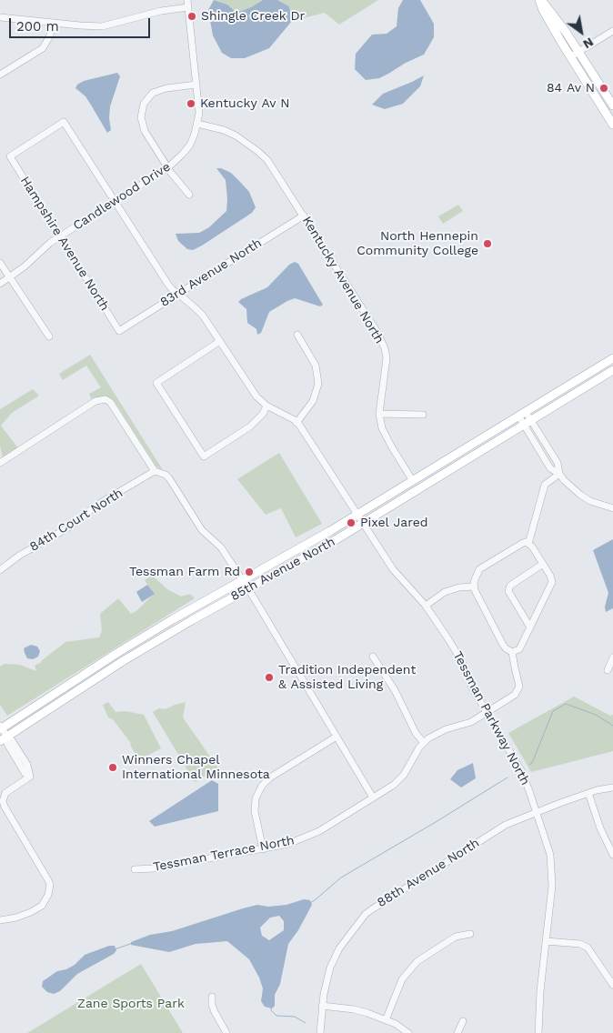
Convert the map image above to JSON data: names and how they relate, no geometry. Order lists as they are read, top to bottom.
{
  "streets": {
    "main road": ["85th Avenue North"],
    "street": [
      "Candlewood Drive",
      "Hampshire Avenue North",
      "83rd Avenue North",
      "Kentucky Avenue North",
      "84th Court North",
      "Tessman Parkway North",
      "Tessman Terrace North",
      "88th Avenue North"
    ]
  },
  "crossings": [
    ["Candlewood Drive", "Hampshire Avenue North"],
    ["Candlewood Drive", "Kentucky Avenue North"],
    ["Hampshire Avenue North", "83rd Avenue North"],
    ["83rd Avenue North", "Kentucky Avenue North"],
    ["Kentucky Avenue North", "85th Avenue North"],
    ["85th Avenue North", "Tessman Parkway North"],
    ["Tessman Parkway North", "Tessman Terrace North"],
    ["Tessman Parkway North", "88th Avenue North"]
  ],
  "parks": ["Zane Sports Park"],
  "places": [
    "Shingle Creek Dr",
    "84 Av N",
    "Kentucky Av N",
    "North Hennepin Community College",
    "Pixel Jared",
    "Tessman Farm Rd",
    "Tradition Independent & Assisted Living",
    "Winners Chapel International Minnesota"
  ],
  "scale_bar": "200 m",
  "north": "bottom right"
}
